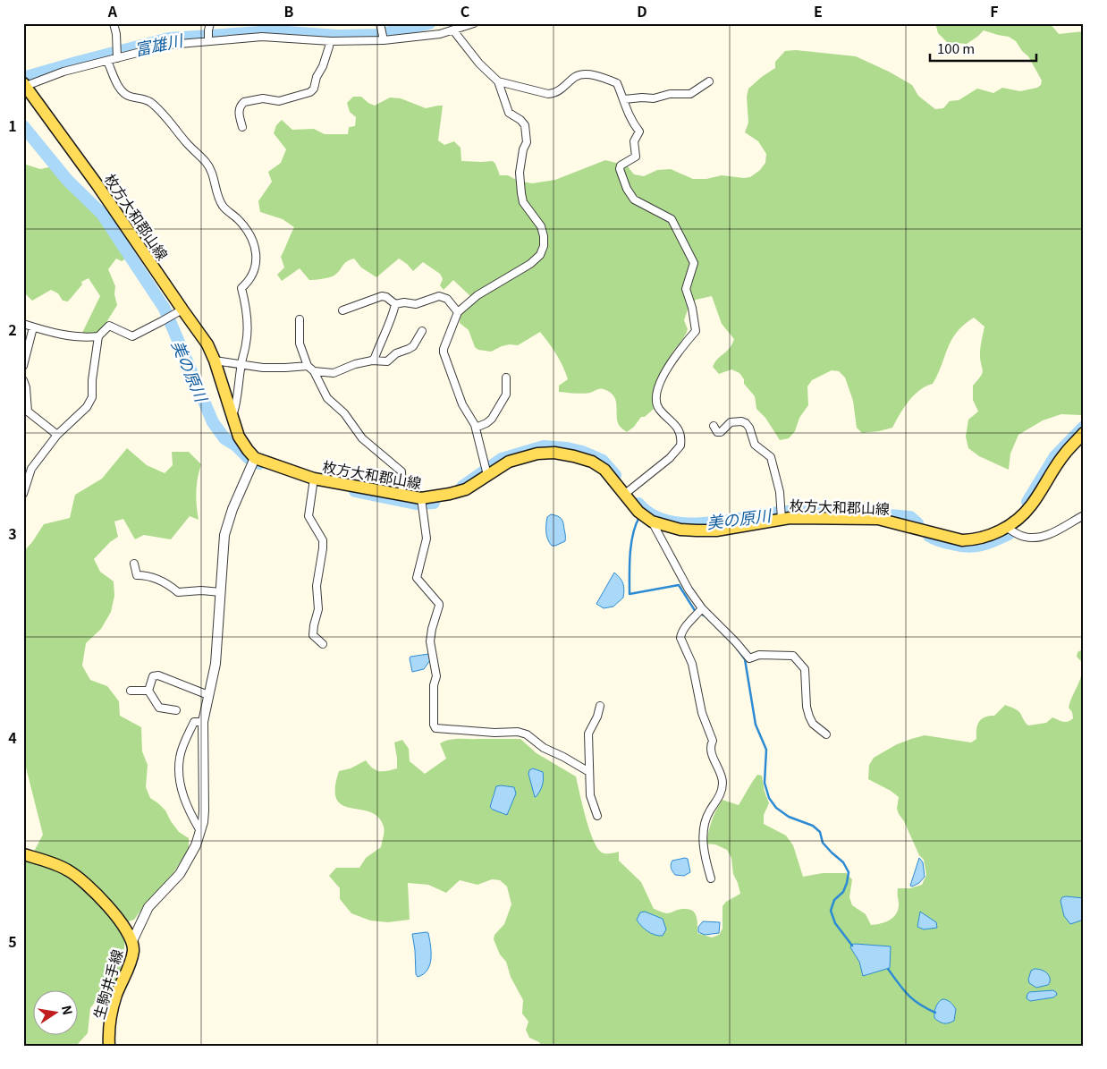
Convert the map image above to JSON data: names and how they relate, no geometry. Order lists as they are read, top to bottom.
{
  "streets": {
    "main road": ["枚方大和郡山線", "生駒井手線"]
  },
  "water": ["富雄川", "美の原川"],
  "scale_bar": "100 m",
  "north": "right",
  "grid": {
    "columns": [
      "A",
      "B",
      "C",
      "D",
      "E",
      "F"
    ],
    "rows": [
      "1",
      "2",
      "3",
      "4",
      "5"
    ]
  }
}
